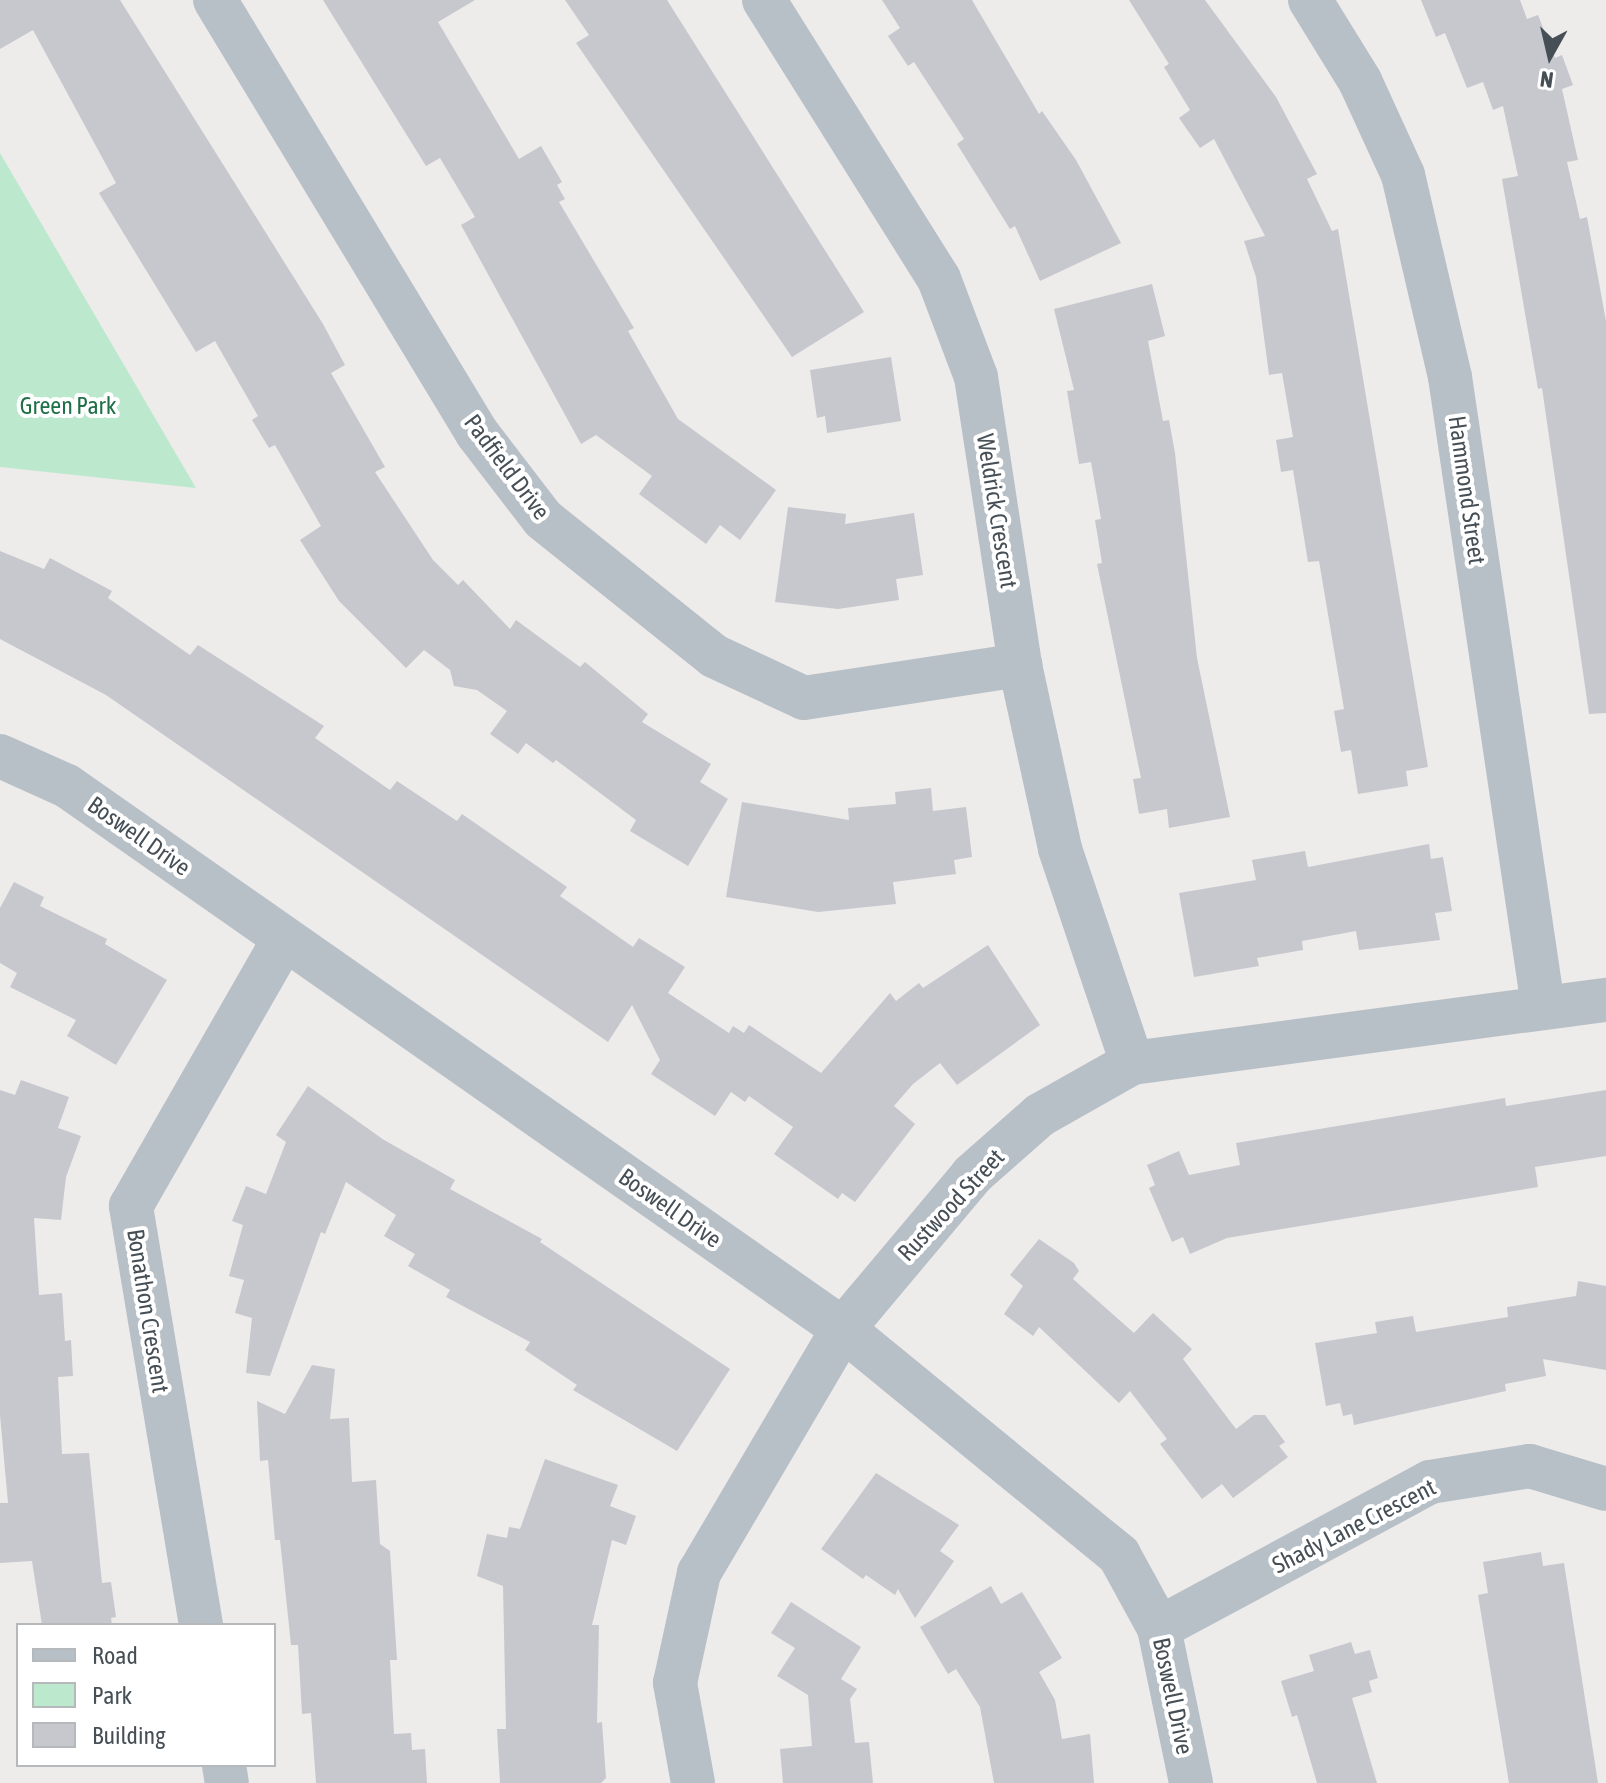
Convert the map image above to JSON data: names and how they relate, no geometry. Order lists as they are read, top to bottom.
{
  "streets": {
    "street": [
      "Padfield Drive",
      "Hammond Street",
      "Weldrick Crescent",
      "Boswell Drive",
      "Rustwood Street",
      "Bonathon Crescent",
      "Shady Lane Crescent"
    ]
  },
  "crossings": [
    ["Padfield Drive", "Weldrick Crescent"],
    ["Hammond Street", "Rustwood Street"],
    ["Weldrick Crescent", "Rustwood Street"],
    ["Boswell Drive", "Rustwood Street"],
    ["Boswell Drive", "Bonathon Crescent"],
    ["Boswell Drive", "Shady Lane Crescent"]
  ],
  "parks": ["Green Park"],
  "legend": ["Road", "Park", "Building"],
  "north": "bottom"
}
